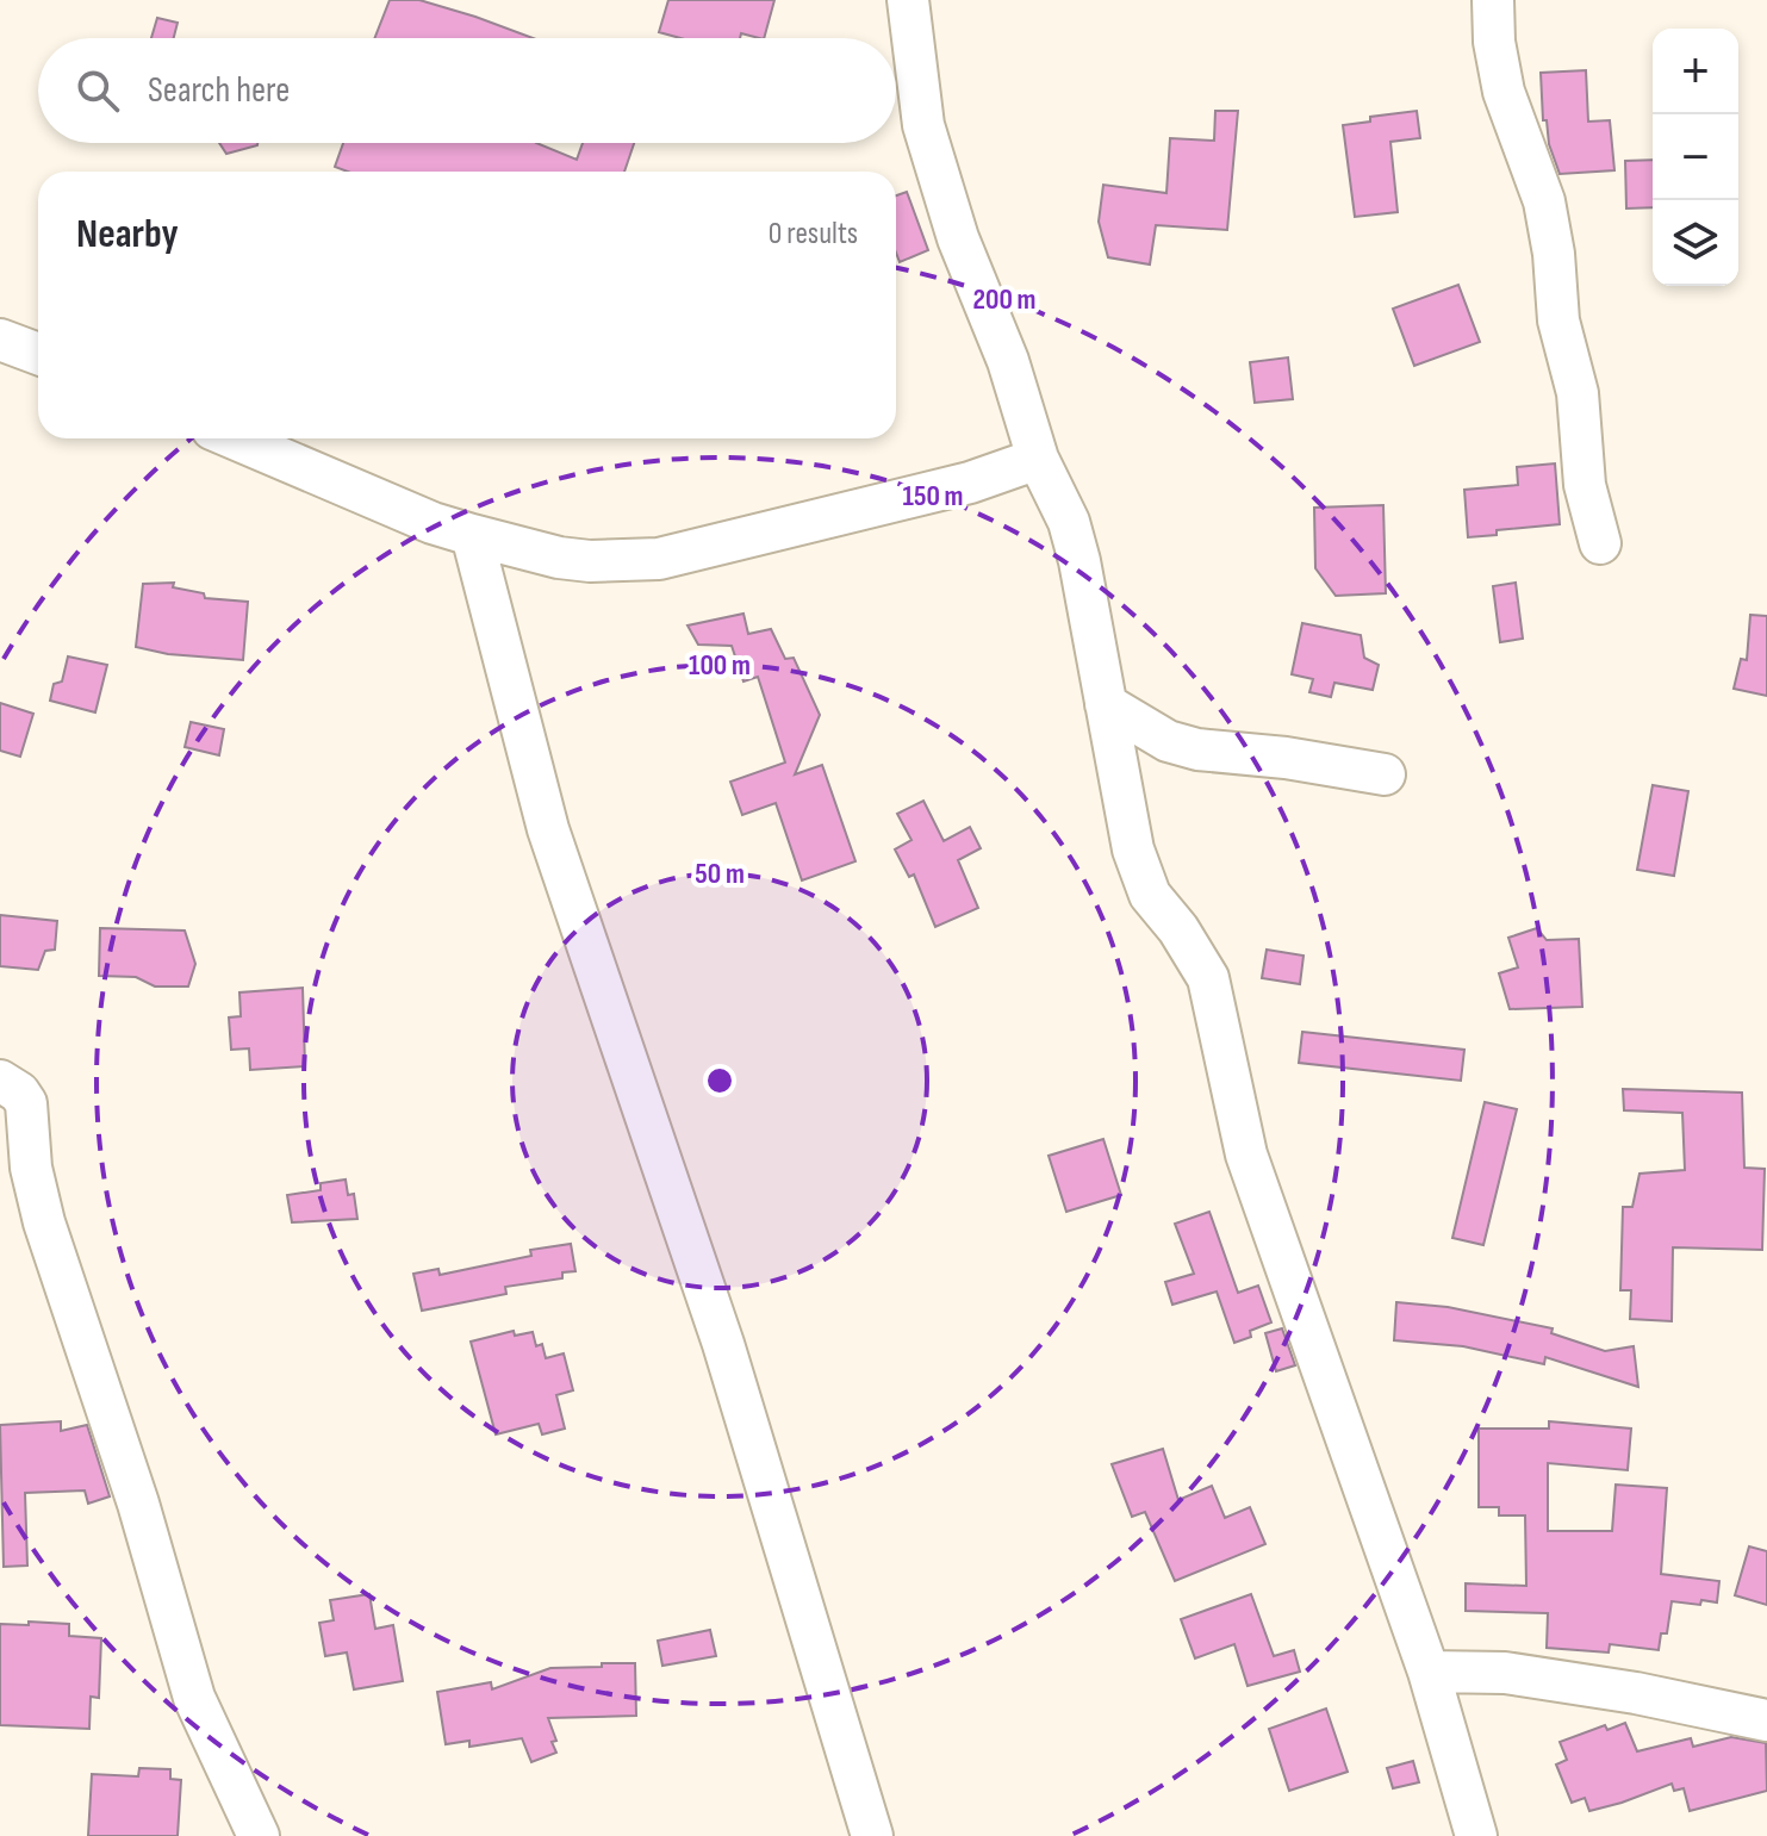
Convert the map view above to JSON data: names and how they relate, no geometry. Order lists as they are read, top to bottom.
{
  "page": {
    "map_buttons": ["+", "−"],
    "search": "Search here",
    "heading": ["Nearby", "0 results"]
  },
  "rings": [
    "200 m",
    "150 m",
    "100 m",
    "50 m"
  ]
}
